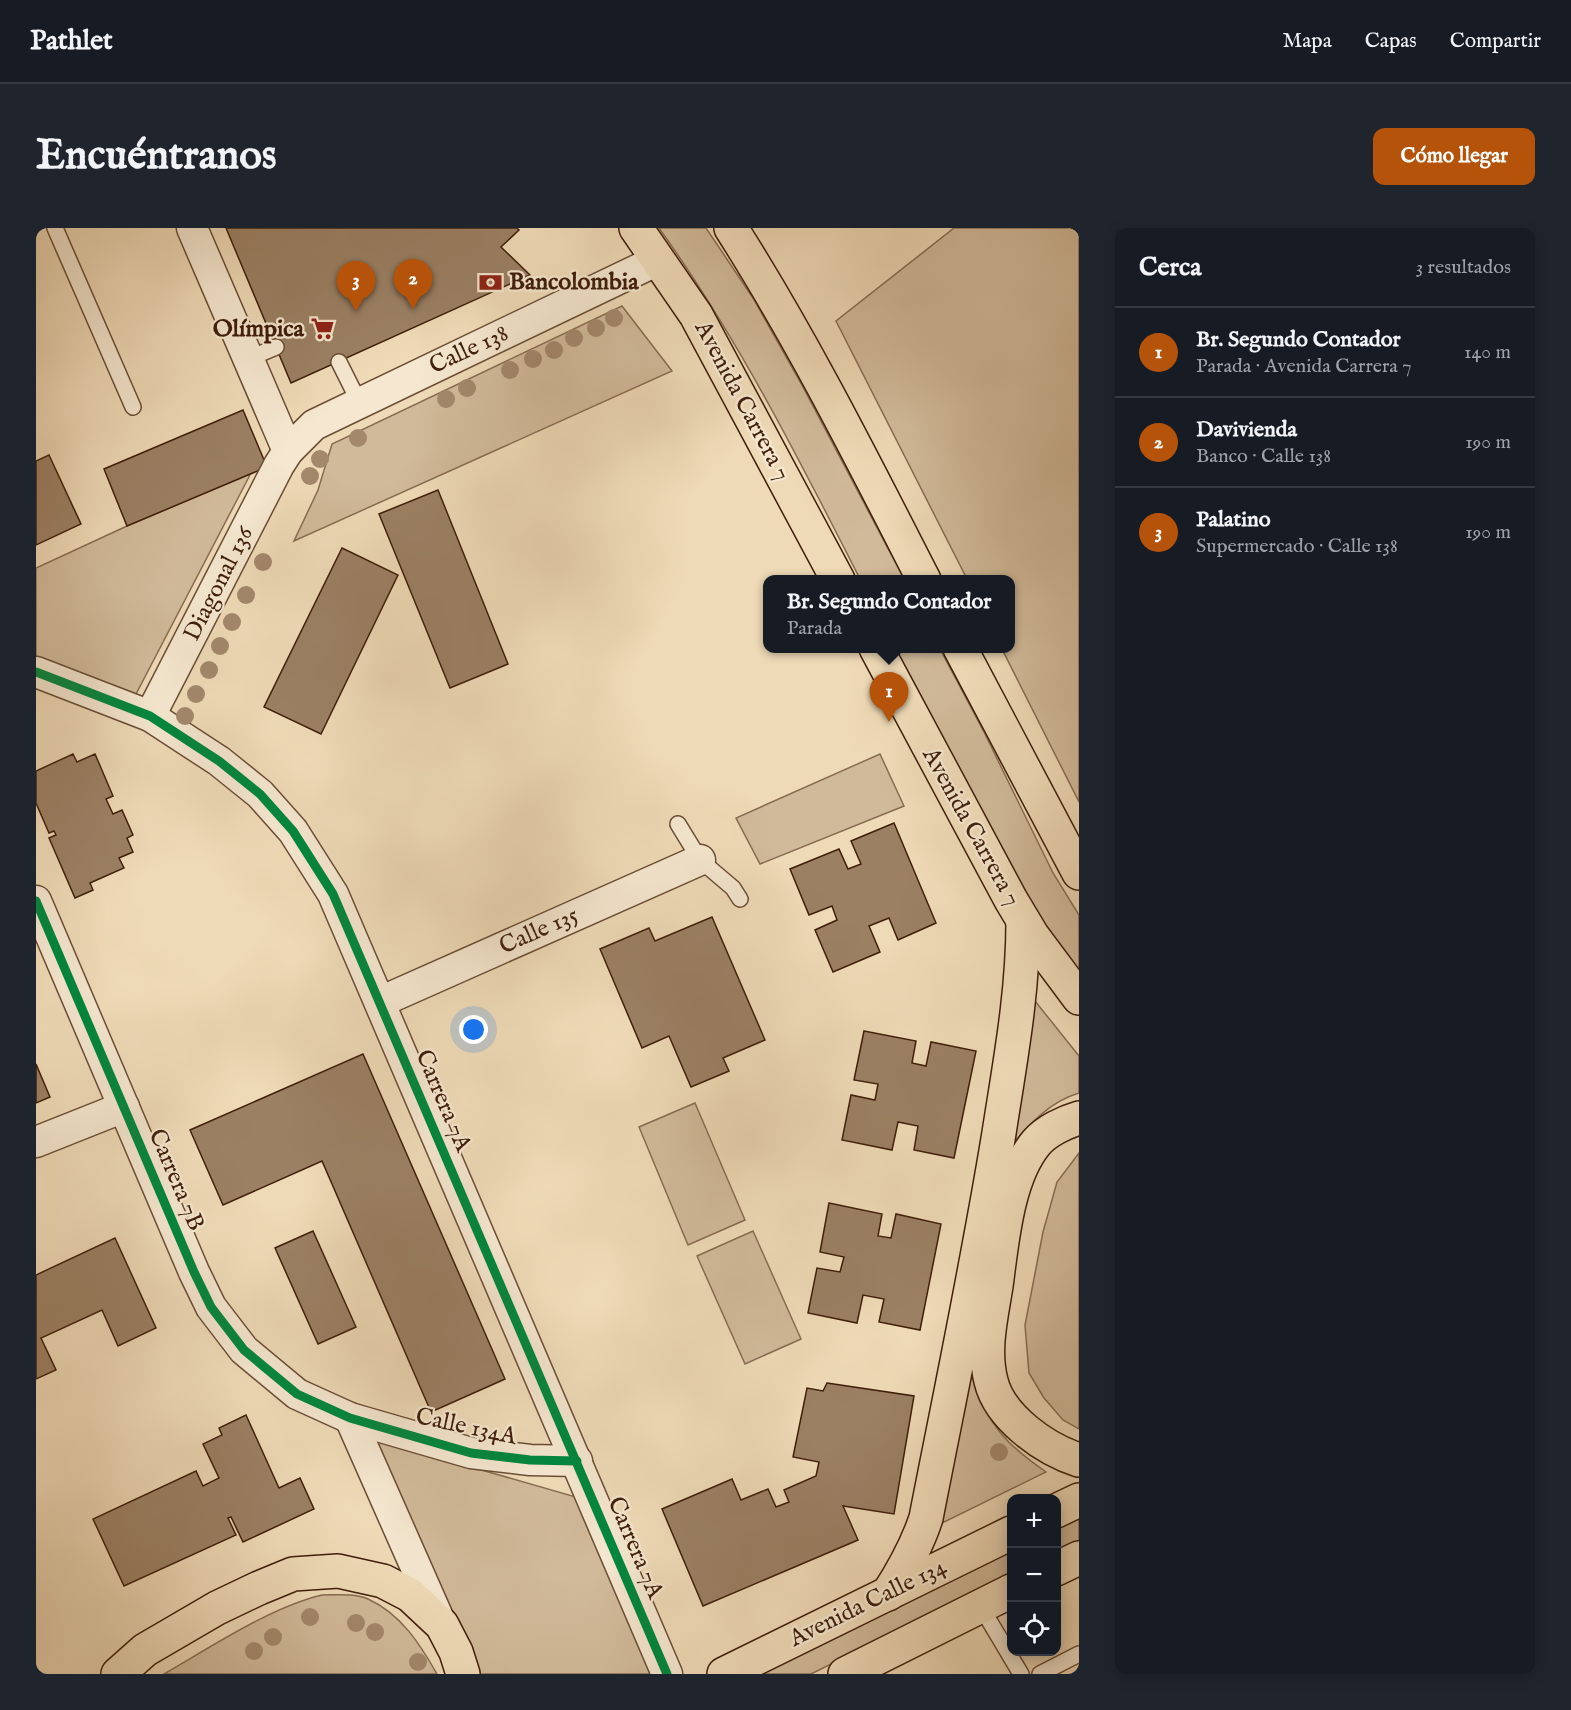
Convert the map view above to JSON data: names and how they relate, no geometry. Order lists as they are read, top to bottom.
{
  "streets": {
    "main road": ["Avenida Carrera 7", "Avenida Calle 134"],
    "street": [
      "Calle 138",
      "Diagonal 136",
      "Calle 135",
      "Carrera 7A",
      "Carrera 7B",
      "Calle 134A"
    ]
  },
  "crossings": [
    ["Calle 138", "Avenida Carrera 7"],
    ["Calle 138", "Diagonal 136"],
    ["Diagonal 136", "Carrera 7A"],
    ["Calle 135", "Carrera 7A"],
    ["Carrera 7A", "Calle 134A"],
    ["Carrera 7B", "Calle 134A"]
  ],
  "places": {
    "bank": ["Bancolombia"],
    "supermarket": ["Olímpica"]
  },
  "page": {
    "header": "Pathlet",
    "nav": ["Mapa", "Capas", "Compartir"],
    "buttons": "Cómo llegar",
    "title": "Encuéntranos",
    "heading": ["Cerca", "3 resultados"],
    "pins": ["2", "3", "1"],
    "list": [
      {
        "mark": "1",
        "name": "Br. Segundo Contador",
        "note": "Parada · Avenida Carrera 7",
        "value": "140 m"
      },
      {
        "mark": "2",
        "name": "Davivienda",
        "note": "Banco · Calle 138",
        "value": "190 m"
      },
      {
        "mark": "3",
        "name": "Palatino",
        "note": "Supermercado · Calle 138",
        "value": "190 m"
      }
    ],
    "popup": ["Br. Segundo Contador", "Parada"],
    "map_buttons": ["+", "−"]
  }
}
